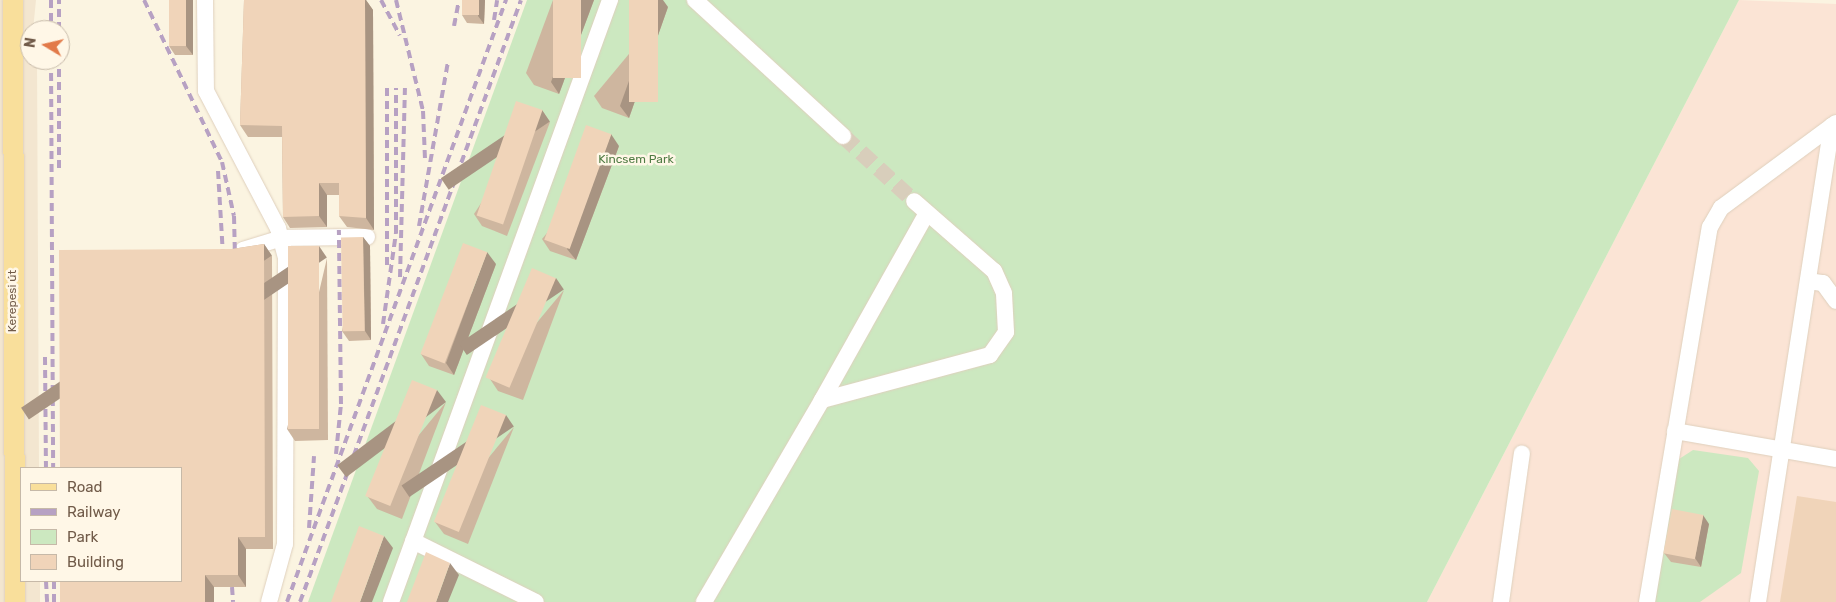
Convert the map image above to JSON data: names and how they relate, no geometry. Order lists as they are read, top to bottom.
{
  "streets": {
    "main road": ["Kerepesi út"]
  },
  "parks": ["Kincsem Park"],
  "legend": [
    "Road",
    "Railway",
    "Park",
    "Building"
  ],
  "north": "left"
}
